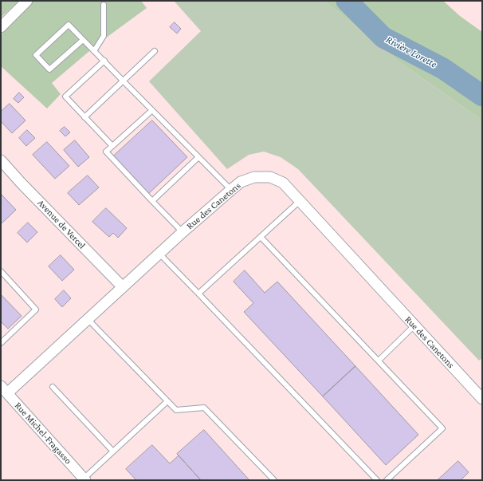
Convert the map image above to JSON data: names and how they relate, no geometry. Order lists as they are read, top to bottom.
{
  "streets": {
    "street": ["Rue des Canetons", "Avenue de Vercel", "Rue Michel-Fragasso"]
  },
  "crossings": [
    ["Rue des Canetons", "Avenue de Vercel"],
    ["Rue des Canetons", "Rue Michel-Fragasso"]
  ],
  "water": ["Rivière Lorette"]
}
